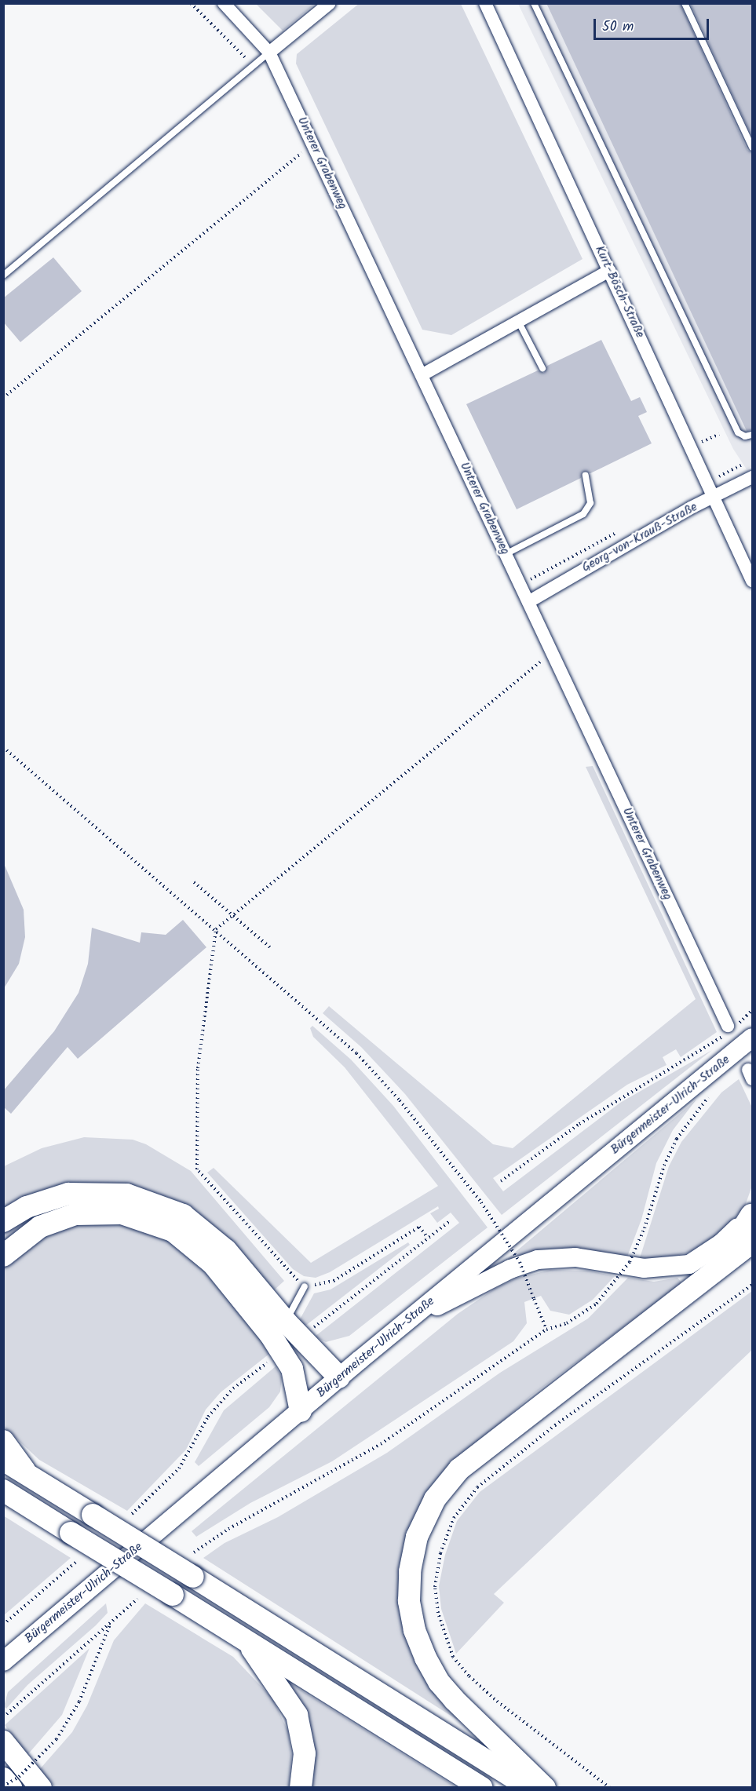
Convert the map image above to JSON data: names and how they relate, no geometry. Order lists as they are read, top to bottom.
{
  "streets": {
    "main road": ["Bürgermeister-Ulrich-Straße"],
    "street": ["Unterer Grabenweg", "Kurt-Bösch-Straße", "Georg-von-Krauß-Straße"]
  },
  "crossings": [
    ["Unterer Grabenweg", "Georg-von-Krauß-Straße"],
    ["Kurt-Bösch-Straße", "Georg-von-Krauß-Straße"]
  ],
  "scale_bar": "50 m"
}
